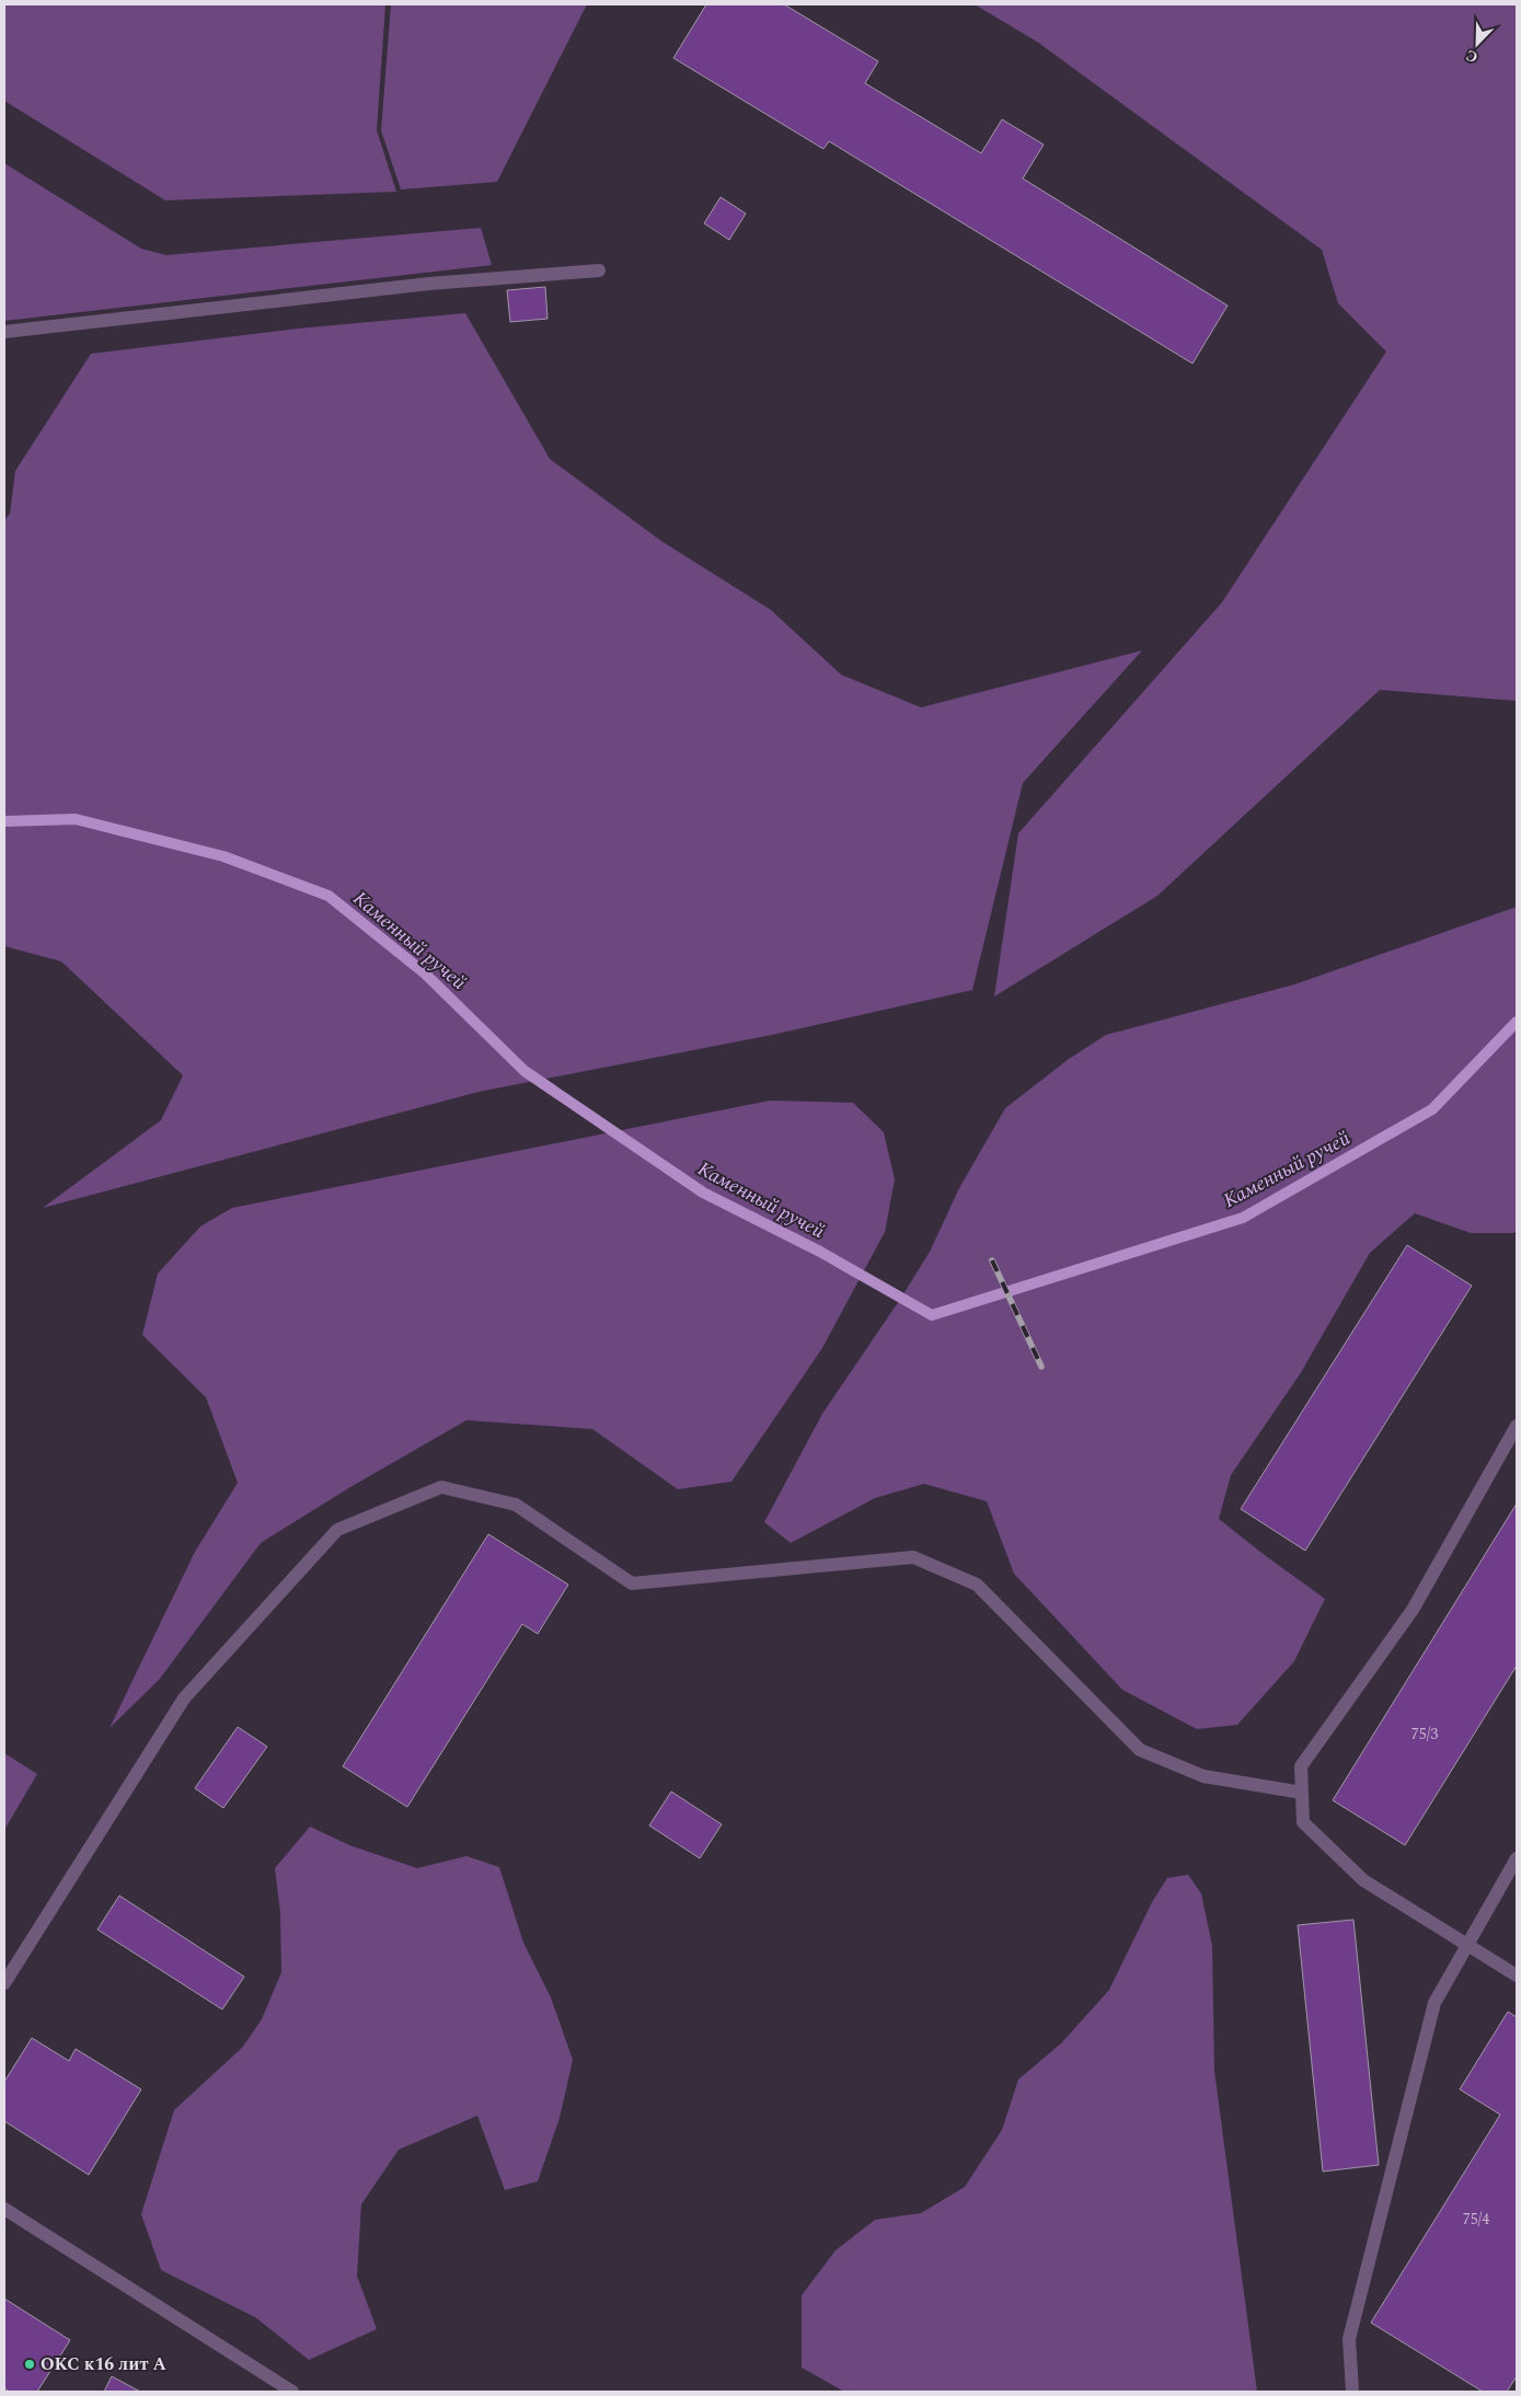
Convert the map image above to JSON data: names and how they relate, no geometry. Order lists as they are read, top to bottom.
{
  "water": ["Каменный ручей"],
  "places": ["ОКС к16 лит А"],
  "house_numbers": ["75/3", "75/4"],
  "north": "bottom left"
}
